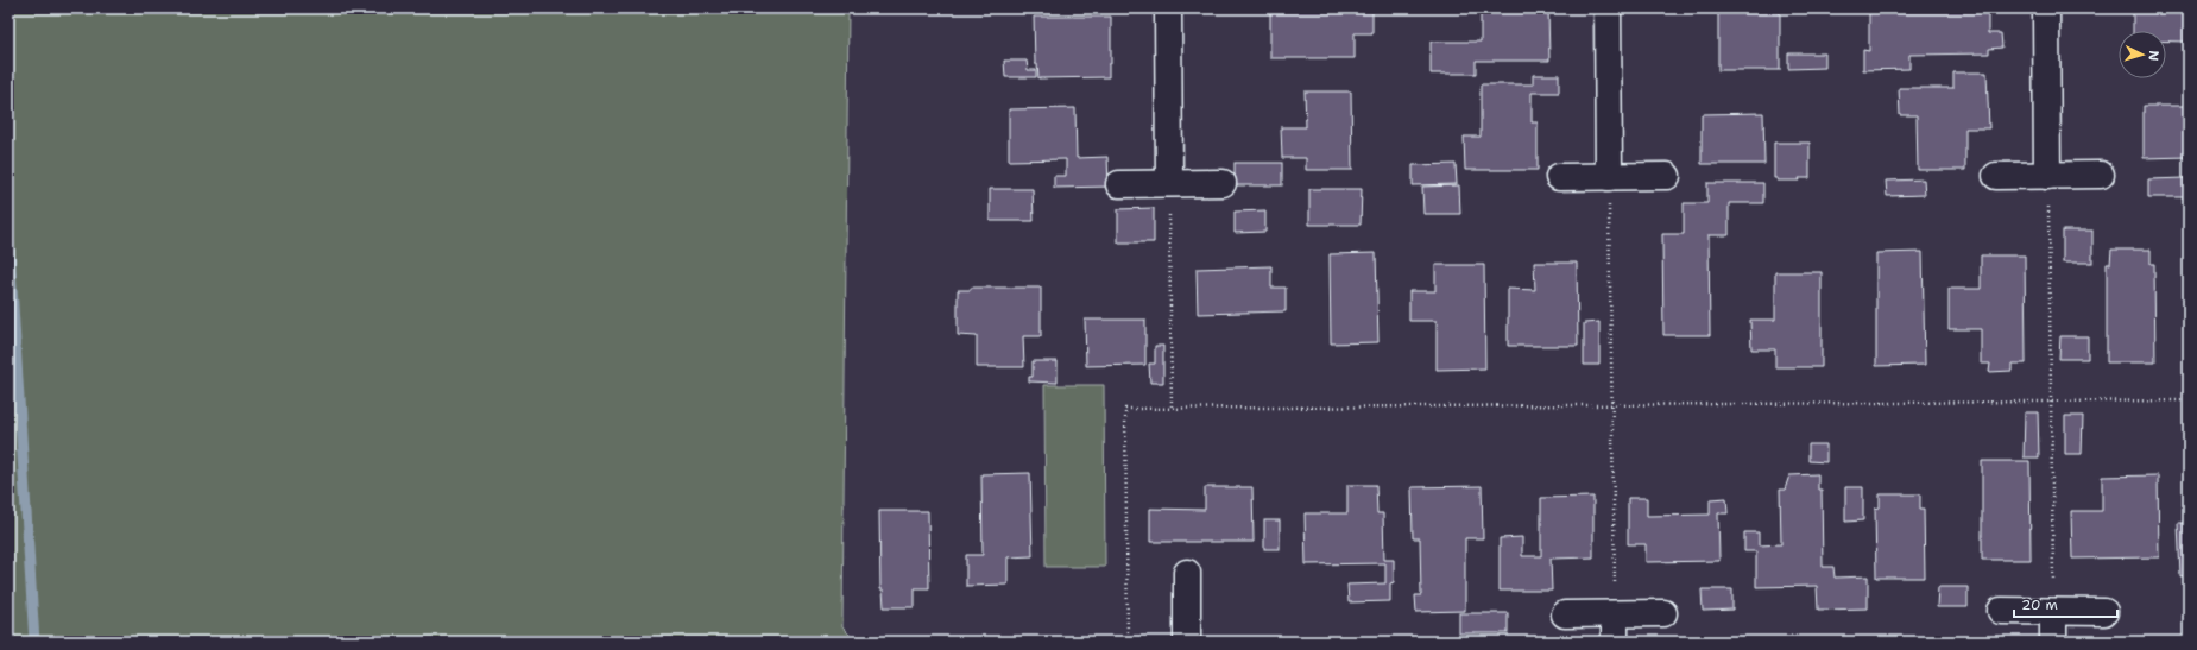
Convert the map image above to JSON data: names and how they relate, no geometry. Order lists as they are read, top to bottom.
{
  "scale_bar": "20 m",
  "north": "right"
}
